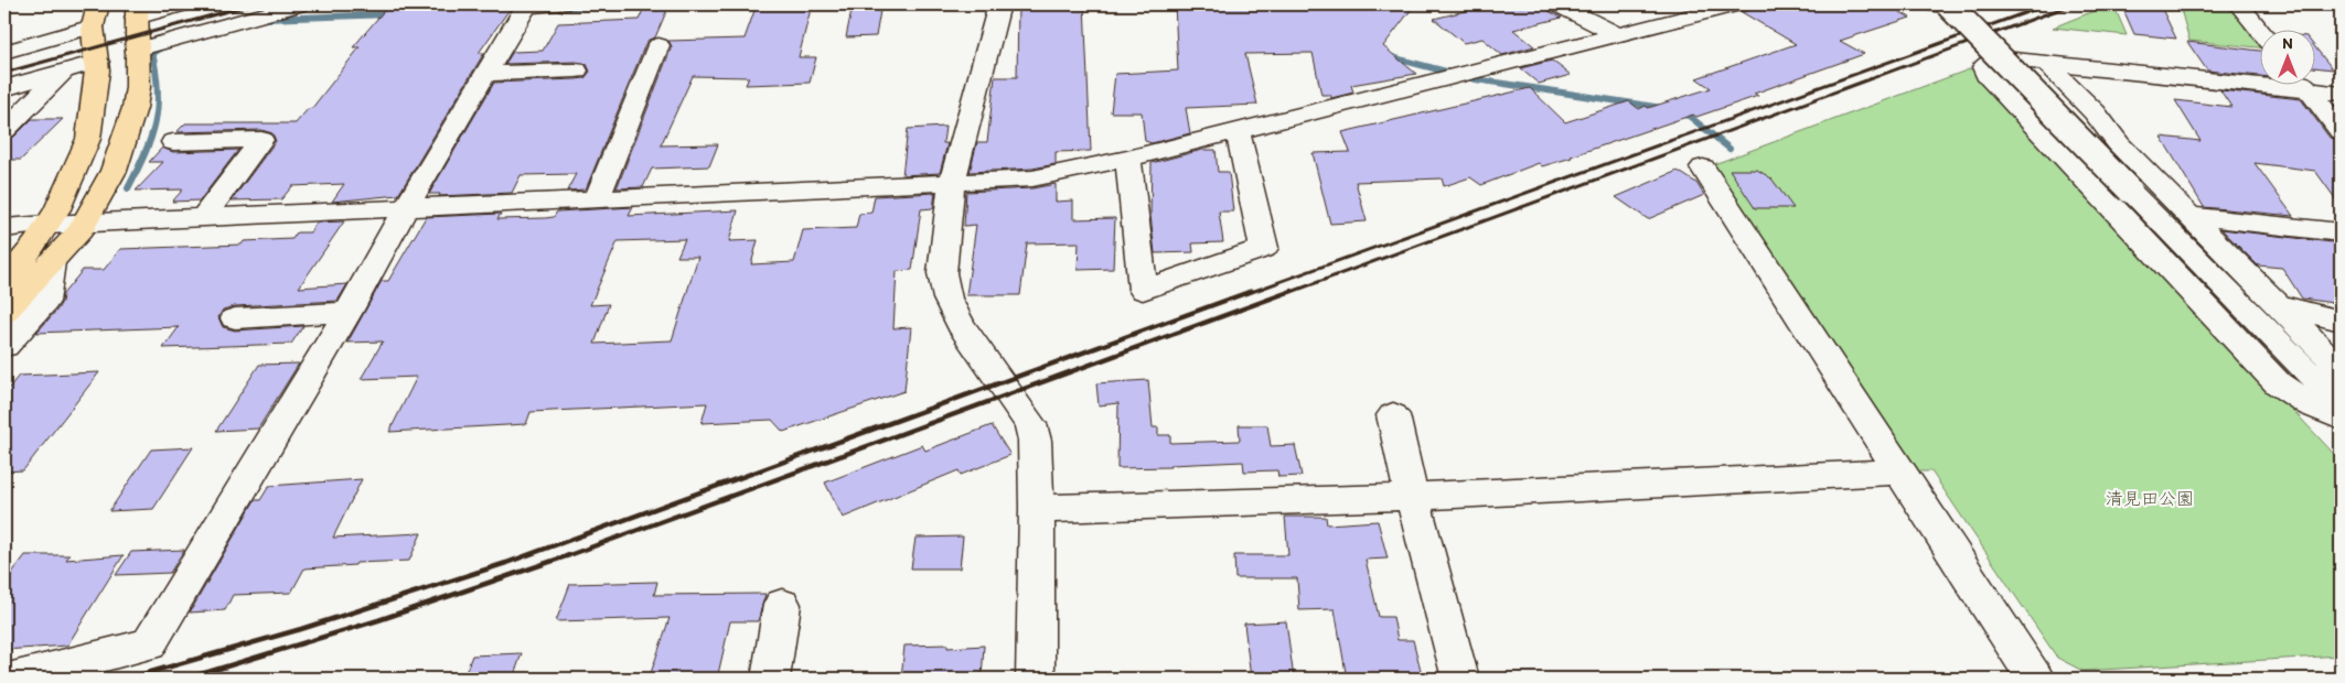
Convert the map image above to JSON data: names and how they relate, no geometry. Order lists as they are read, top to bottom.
{
  "parks": ["清見田公園"],
  "north": "top"
}
